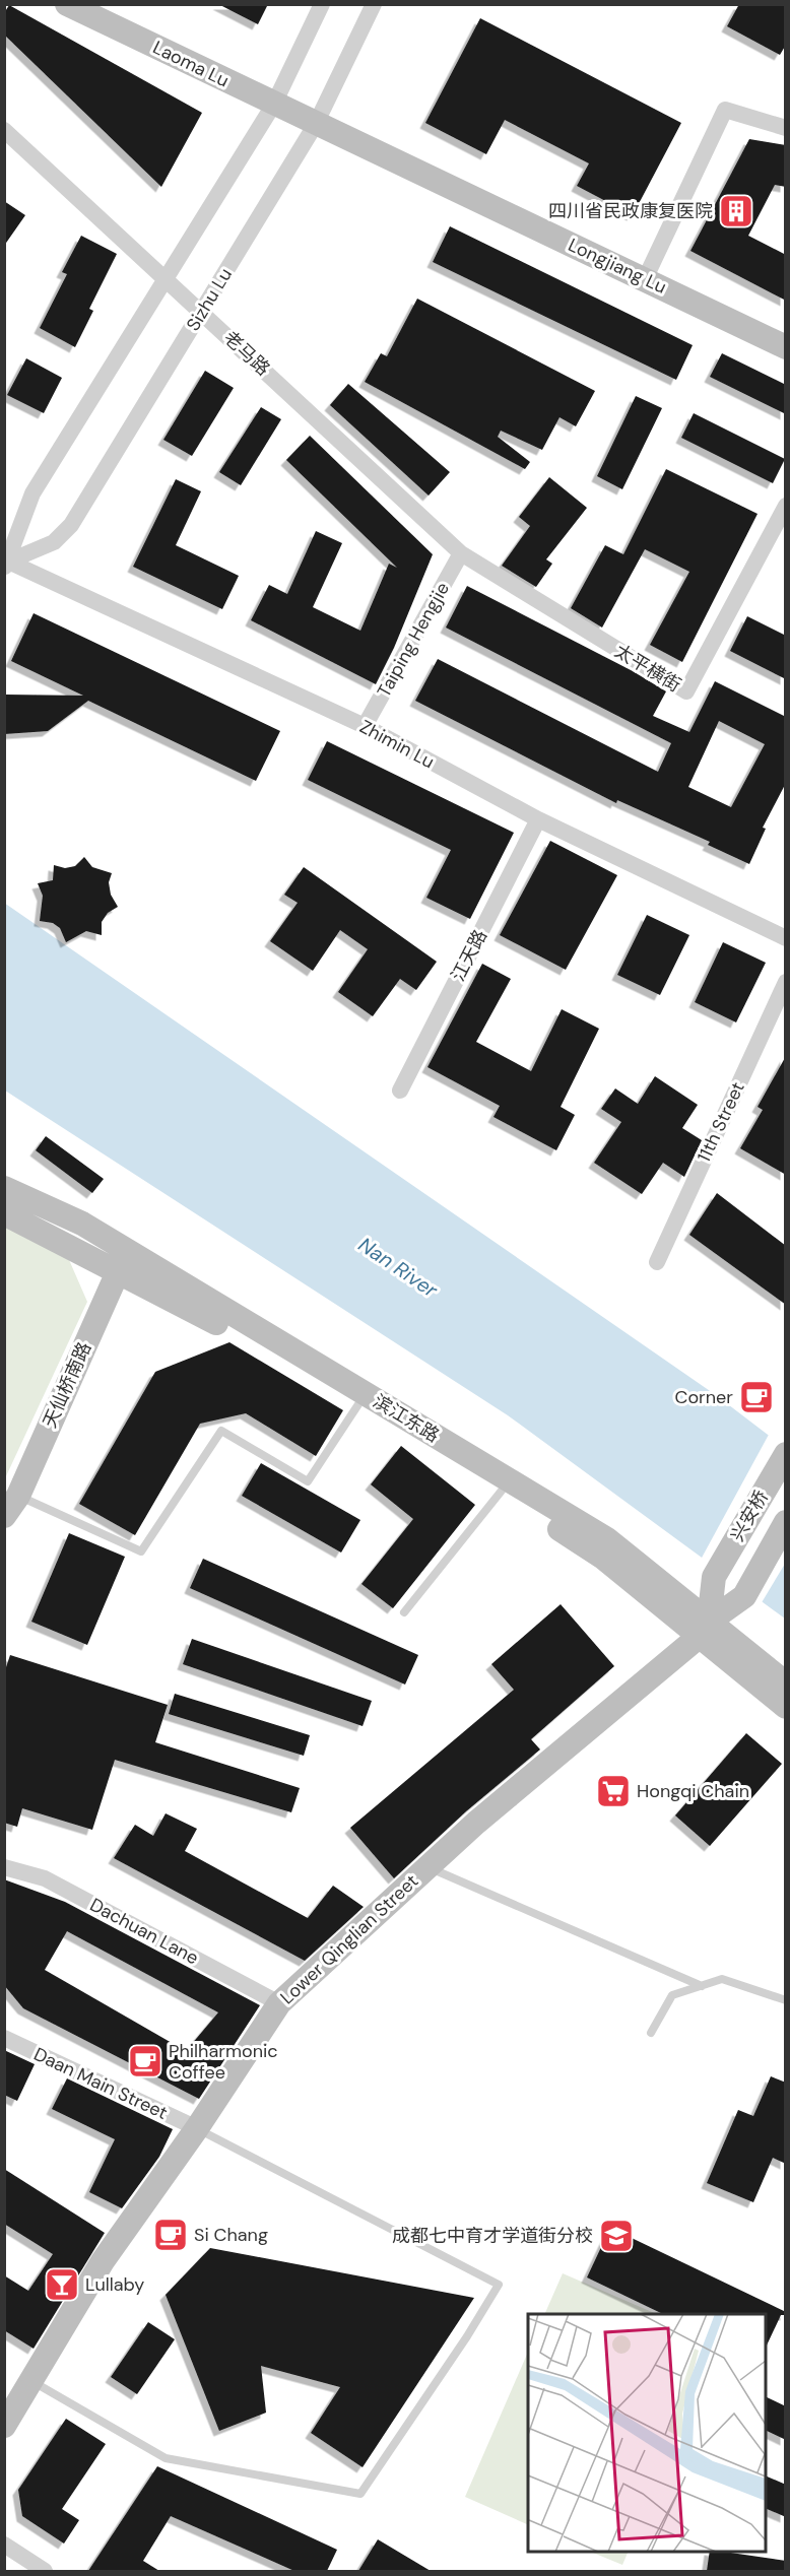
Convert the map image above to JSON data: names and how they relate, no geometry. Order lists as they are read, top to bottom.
{
  "streets": {
    "street": [
      "Laoma Lu",
      "Longjiang Lu",
      "Sizhu Lu",
      "老马路",
      "Taiping Hengjie",
      "太平横街",
      "Zhimin Lu",
      "江天路",
      "11th Street",
      "天仙桥南路",
      "滨江东路",
      "兴安桥",
      "Dachuan Lane",
      "Lower Qinglian Street",
      "Daan Main Street"
    ]
  },
  "crossings": [
    ["Laoma Lu", "Longjiang Lu"],
    ["Laoma Lu", "Sizhu Lu"],
    ["Longjiang Lu", "Sizhu Lu"],
    ["Sizhu Lu", "老马路"],
    ["Sizhu Lu", "Zhimin Lu"],
    ["老马路", "Taiping Hengjie"],
    ["老马路", "太平横街"],
    ["Taiping Hengjie", "太平横街"],
    ["Taiping Hengjie", "Zhimin Lu"],
    ["Zhimin Lu", "江天路"],
    ["天仙桥南路", "滨江东路"],
    ["滨江东路", "兴安桥"],
    ["滨江东路", "Lower Qinglian Street"],
    ["兴安桥", "Lower Qinglian Street"],
    ["Dachuan Lane", "Lower Qinglian Street"],
    ["Lower Qinglian Street", "Daan Main Street"]
  ],
  "water": ["Nan River"],
  "places": {
    "building": ["四川省民政康复医院"],
    "cafe": ["Corner", "Philharmonic Coffee", "Si Chang"],
    "supermarket": ["Hongqi Chain"],
    "school or university": ["成都七中育才学道街分校"],
    "bar": ["Lullaby"]
  }
}
